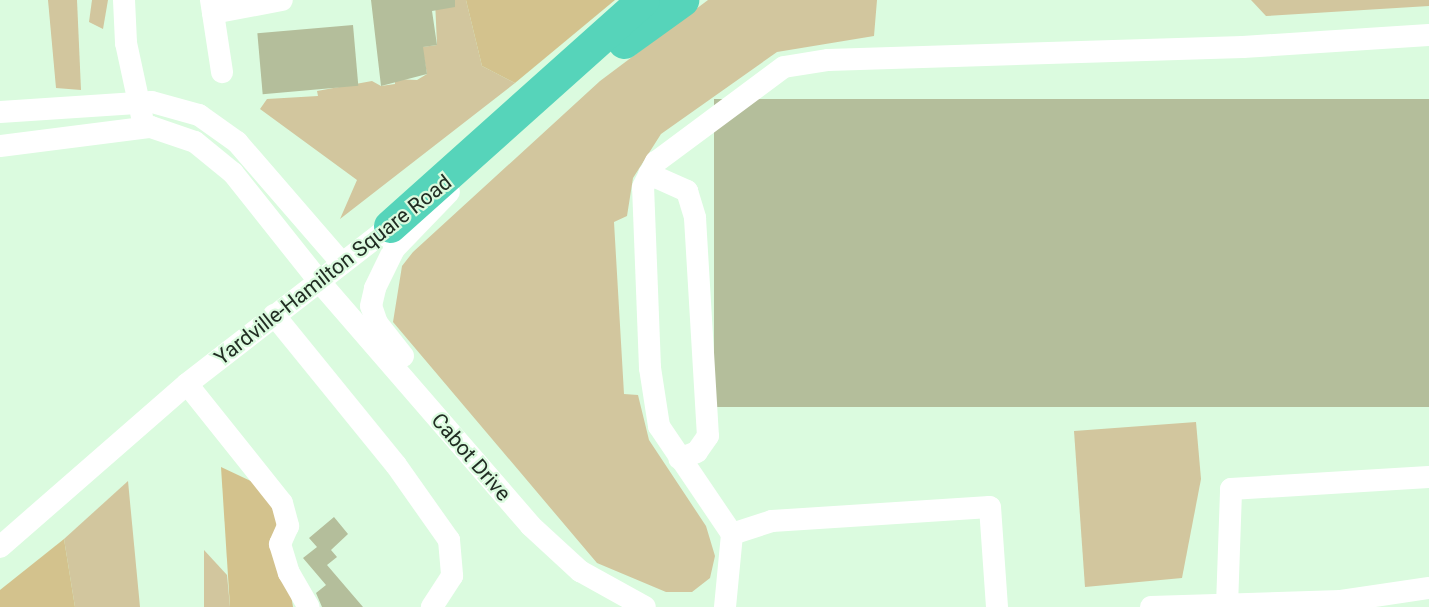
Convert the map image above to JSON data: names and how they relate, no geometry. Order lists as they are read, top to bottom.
{
  "streets": {
    "street": ["Yardville-Hamilton Square Road", "Cabot Drive"]
  },
  "crossings": [
    ["Yardville-Hamilton Square Road", "Cabot Drive"]
  ]
}
